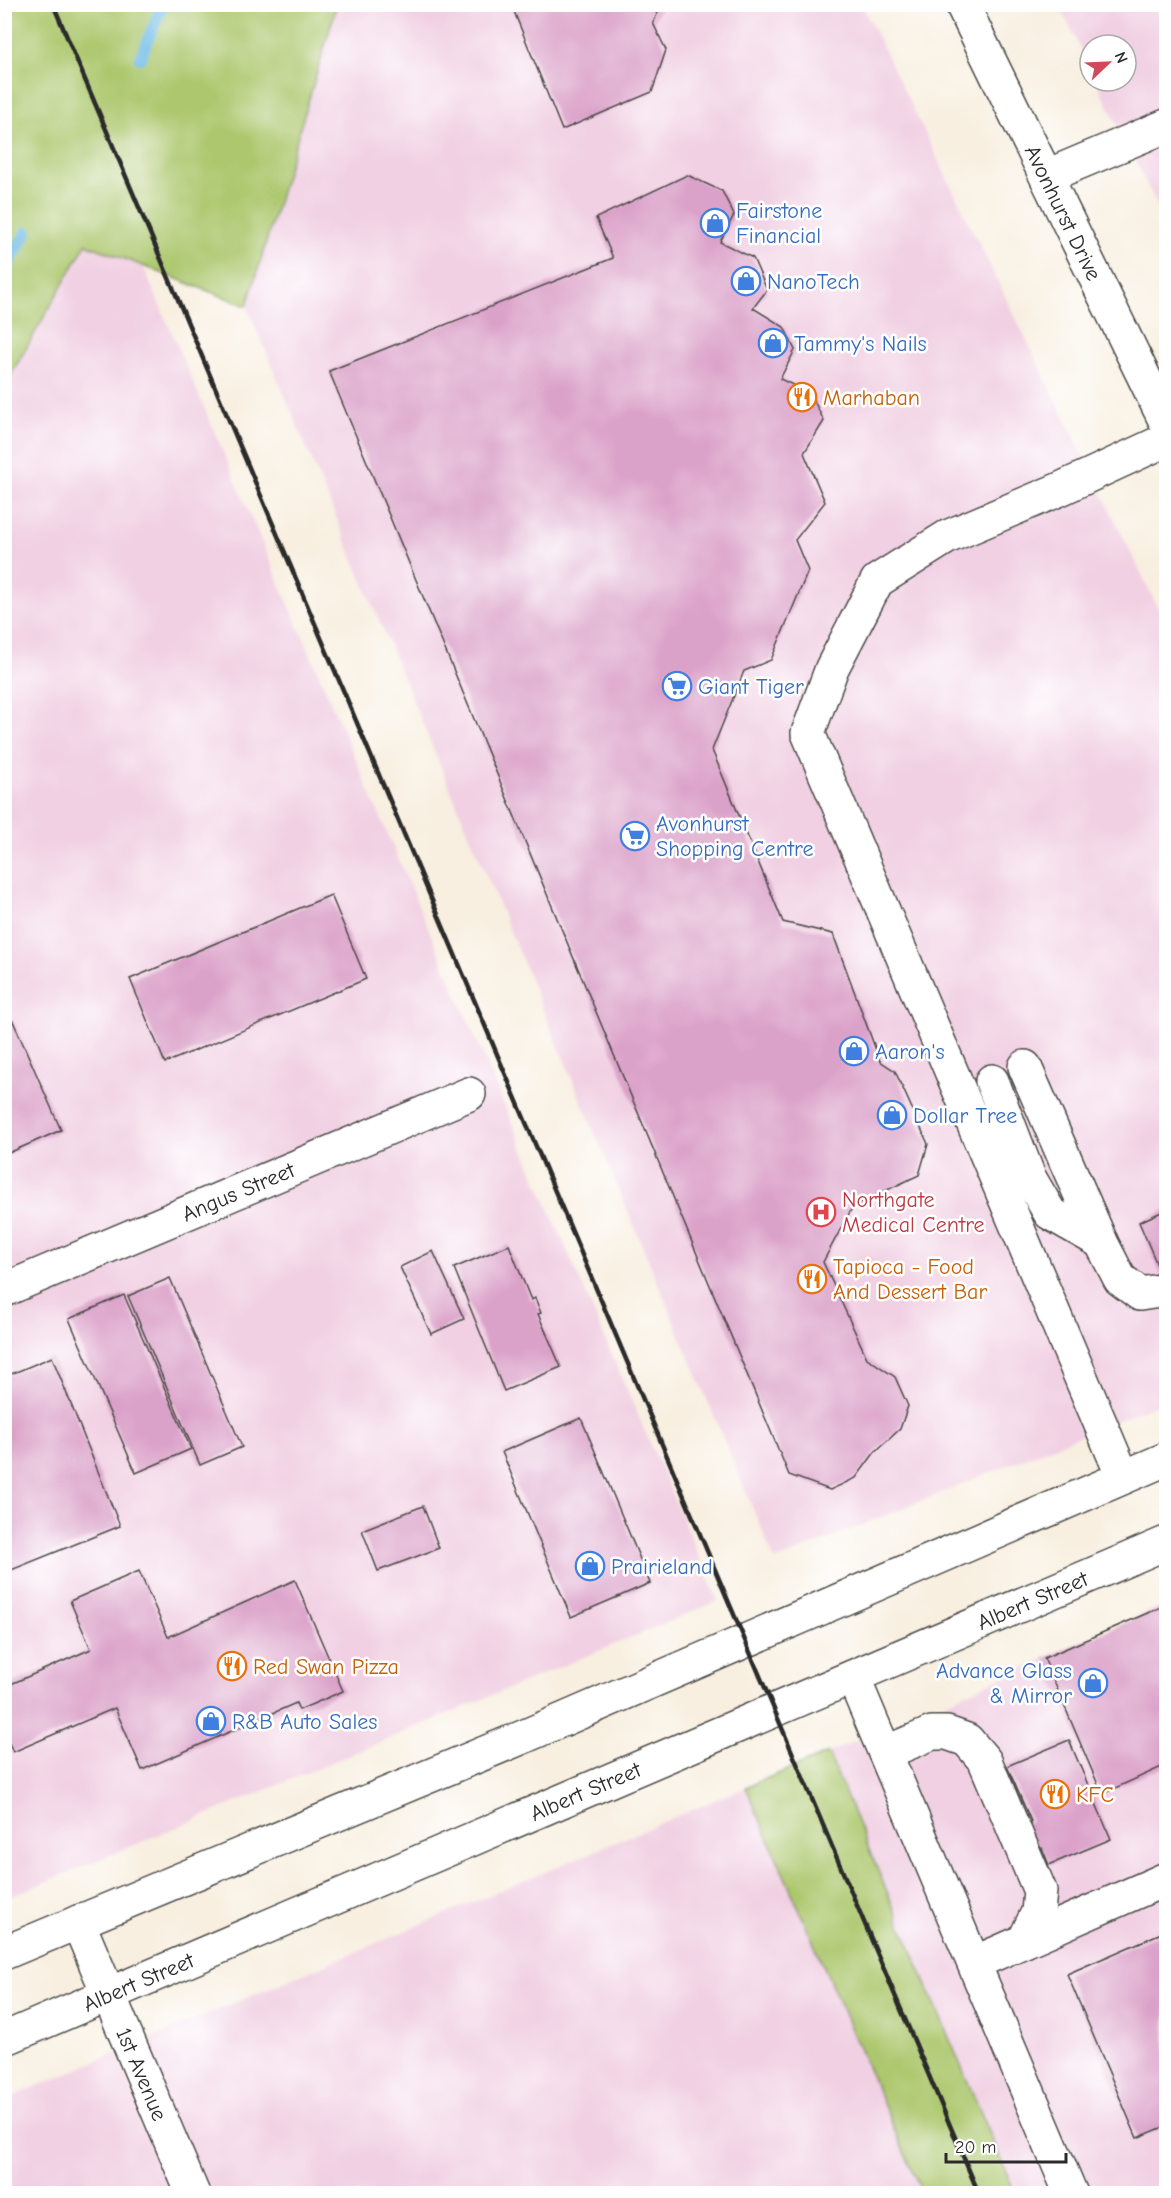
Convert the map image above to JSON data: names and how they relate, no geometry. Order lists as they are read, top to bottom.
{
  "streets": {
    "main road": [
      "Avonhurst Drive",
      "Angus Street",
      "Albert Street",
      "1st Avenue"
    ]
  },
  "crossings": [
    ["Albert Street", "1st Avenue"]
  ],
  "places": {
    "shop": [
      "Fairstone Financial",
      "NanoTech",
      "Tammy's Nails",
      "Aaron's",
      "Dollar Tree",
      "Prairieland",
      "Advance Glass & Mirror",
      "R&B Auto Sales"
    ],
    "restaurant": [
      "Marhaban",
      "Tapioca - Food And Dessert Bar",
      "Red Swan Pizza",
      "KFC"
    ],
    "supermarket": ["Giant Tiger", "Avonhurst Shopping Centre"],
    "hospital": ["Northgate Medical Centre"]
  },
  "scale_bar": "20 m",
  "north": "top right"
}
